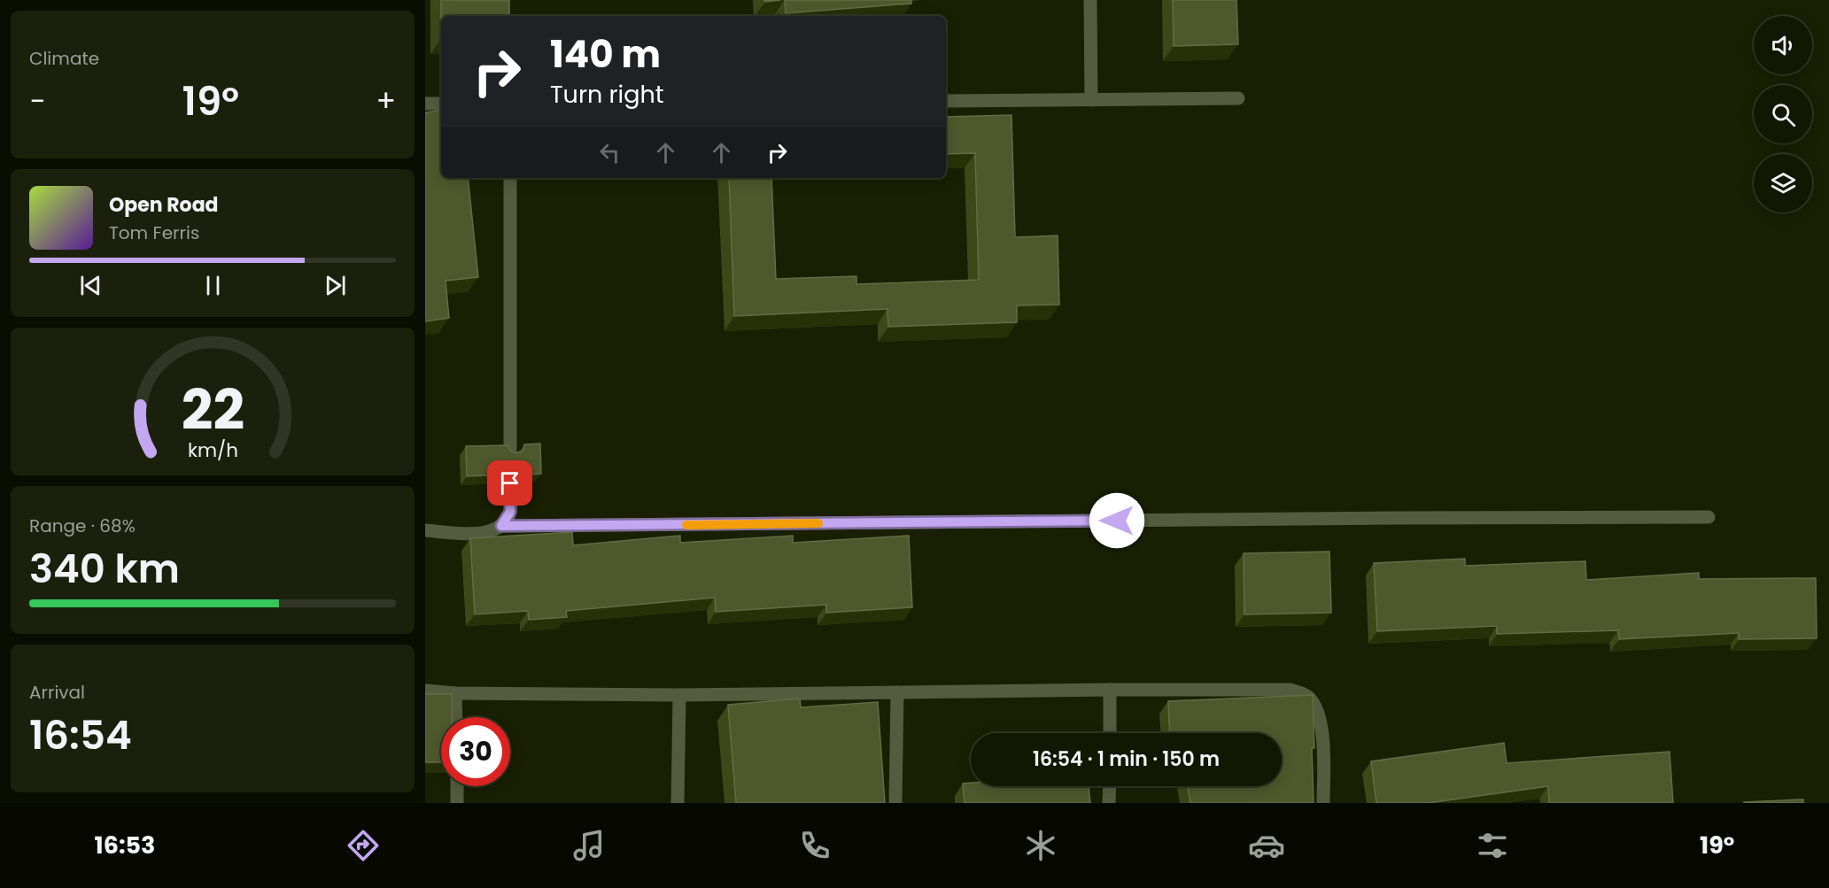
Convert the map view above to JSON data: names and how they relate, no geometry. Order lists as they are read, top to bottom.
{
  "page": {
    "tile": [
      "Climate",
      ["Range · 68%", "340 km"],
      ["Arrival", "16:54"]
    ],
    "turn": ["140 m", "Turn right"],
    "heat": ["−", "19°", "+"],
    "song": ["Open Road", "Tom Ferris"],
    "limit": "30",
    "trip": "16:54 · 1 min · 150 m",
    "tabs": ["16:53", "19°"],
    "gauge": ["22", "km/h"]
  }
}
